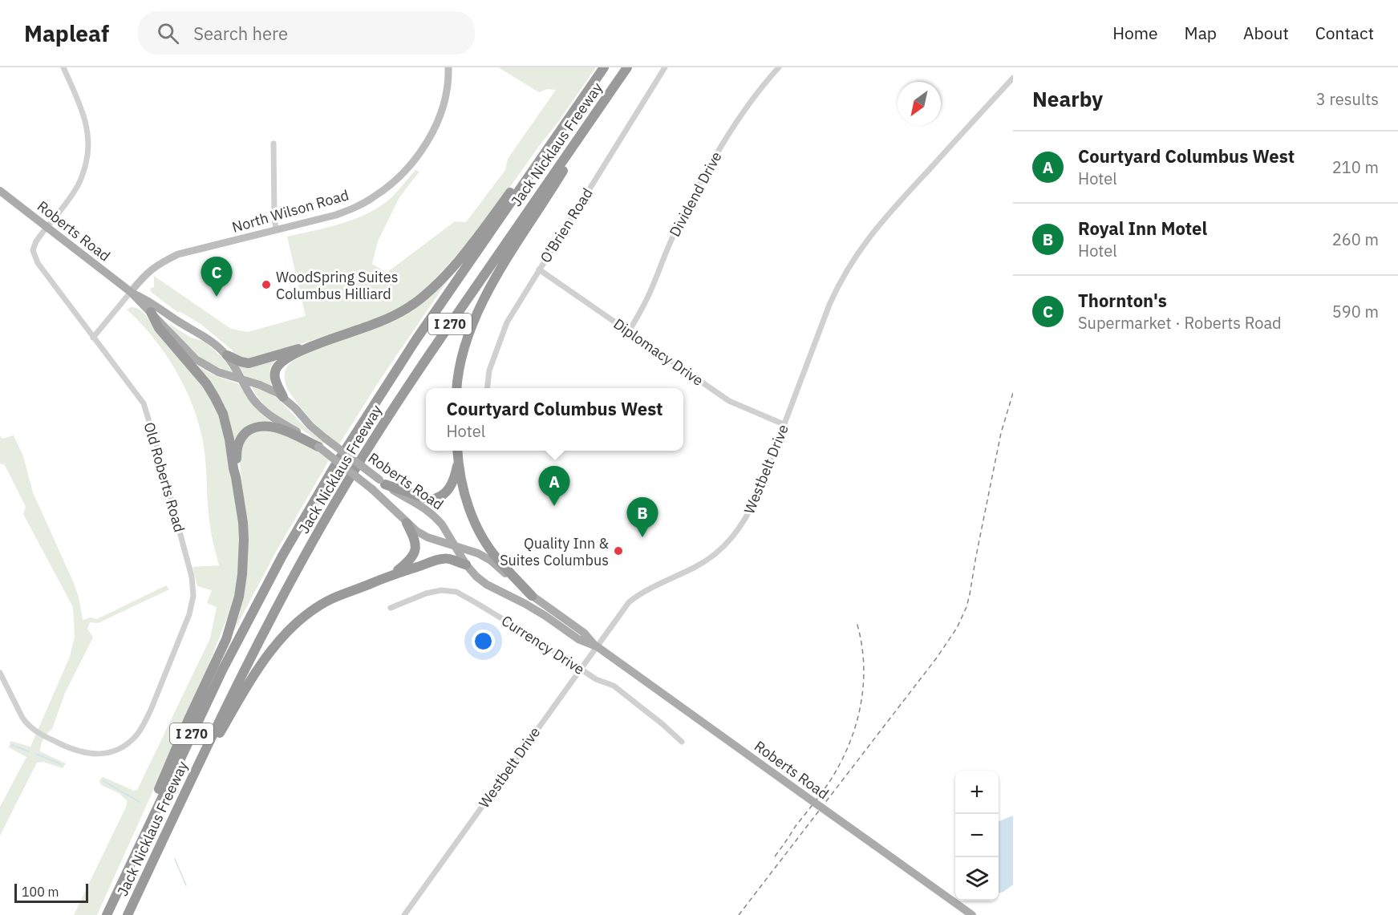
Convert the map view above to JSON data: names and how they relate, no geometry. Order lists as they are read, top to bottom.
{
  "streets": {
    "highway": ["Jack Nicklaus Freeway", "I 270"],
    "main road": ["North Wilson Road", "Roberts Road"],
    "street": [
      "Dividend Drive",
      "O'Brien Road",
      "Diplomacy Drive",
      "Westbelt Drive",
      "Old Roberts Road",
      "Currency Drive"
    ]
  },
  "crossings": [
    ["Dividend Drive", "Diplomacy Drive"],
    ["North Wilson Road", "Roberts Road"],
    ["North Wilson Road", "Old Roberts Road"],
    ["O'Brien Road", "Diplomacy Drive"],
    ["Roberts Road", "Westbelt Drive"],
    ["Roberts Road", "Old Roberts Road"],
    ["Diplomacy Drive", "Westbelt Drive"],
    ["Westbelt Drive", "Currency Drive"]
  ],
  "places": ["WoodSpring Suites Columbus Hilliard", "Quality Inn & Suites Columbus"],
  "scale_bar": "100 m",
  "north": "bottom left",
  "page": {
    "header": "Mapleaf",
    "search": "Search here",
    "nav": [
      "Home",
      "Map",
      "About",
      "Contact"
    ],
    "heading": ["Nearby", "3 results"],
    "list": [
      {
        "mark": "A",
        "name": "Courtyard Columbus West",
        "note": "Hotel",
        "value": "210 m"
      },
      {
        "mark": "B",
        "name": "Royal Inn Motel",
        "note": "Hotel",
        "value": "260 m"
      },
      {
        "mark": "C",
        "name": "Thornton's",
        "note": "Supermarket · Roberts Road",
        "value": "590 m"
      }
    ],
    "pins": ["C", "A", "B"],
    "popup": ["Courtyard Columbus West", "Hotel"],
    "map_buttons": ["+", "−"],
    "scale": "100 m"
  }
}
